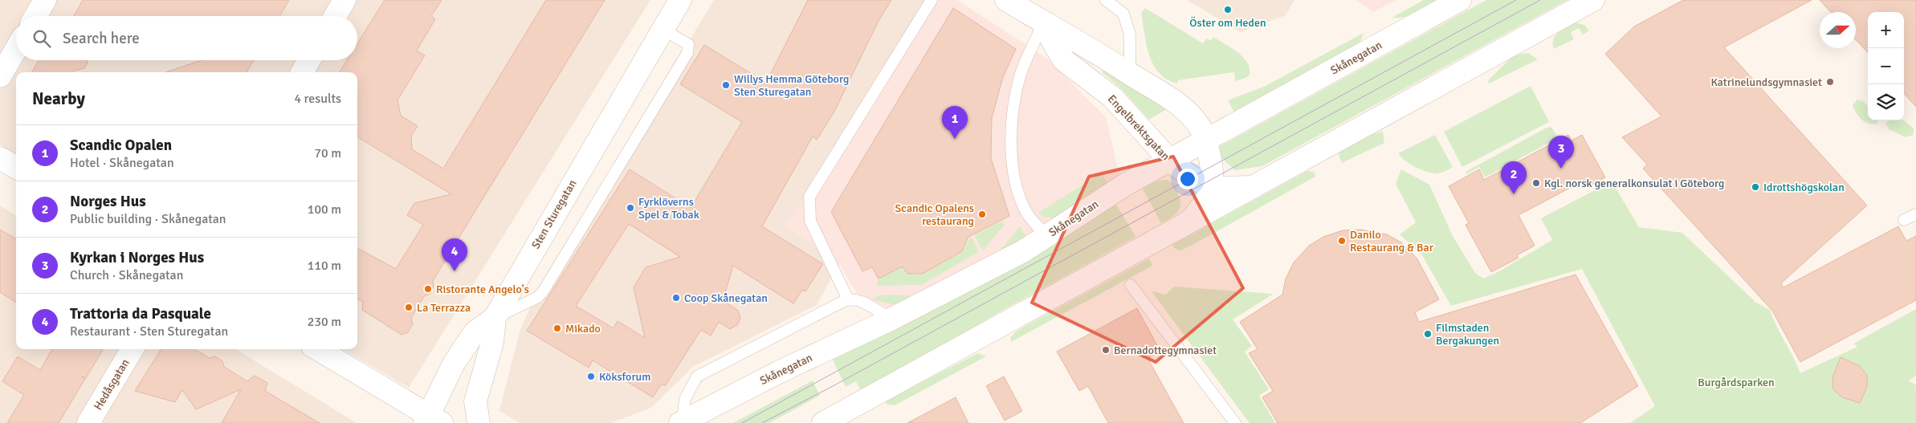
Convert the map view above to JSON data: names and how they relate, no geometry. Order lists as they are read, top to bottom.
{
  "streets": {
    "main road": [
      "Skånegatan",
      "Engelbrektsgatan",
      "Sten Sturegatan",
      "Hedåsgatan"
    ]
  },
  "crossings": [
    ["Skånegatan", "Engelbrektsgatan"]
  ],
  "parks": ["Burgårdsparken"],
  "places": [
    "Öster om Heden",
    "Katrinelundsgymnasiet",
    "Willys Hemma Göteborg Sten Sturegatan",
    "Kgl. norsk generalkonsulat i Göteborg",
    "Idrottshögskolan",
    "Fyrklöverns Spel & Tobak",
    "Scandic Opalens restaurang",
    "Danilo Restaurang & Bar",
    "Ristorante Angelo's",
    "Coop Skånegatan",
    "La Terrazza",
    "Mikado",
    "Filmstaden Bergakungen",
    "Bernadottegymnasiet",
    "Köksforum"
  ],
  "north": "right",
  "page": {
    "map_buttons": ["+", "−"],
    "search": "Search here",
    "heading": ["Nearby", "4 results"],
    "pins": [
      "1",
      "3",
      "2",
      "4"
    ],
    "list": [
      {
        "mark": "1",
        "name": "Scandic Opalen",
        "note": "Hotel · Skånegatan",
        "value": "70 m"
      },
      {
        "mark": "2",
        "name": "Norges Hus",
        "note": "Public building · Skånegatan",
        "value": "100 m"
      },
      {
        "mark": "3",
        "name": "Kyrkan i Norges Hus",
        "note": "Church · Skånegatan",
        "value": "110 m"
      },
      {
        "mark": "4",
        "name": "Trattoria da Pasquale",
        "note": "Restaurant · Sten Sturegatan",
        "value": "230 m"
      }
    ]
  }
}
